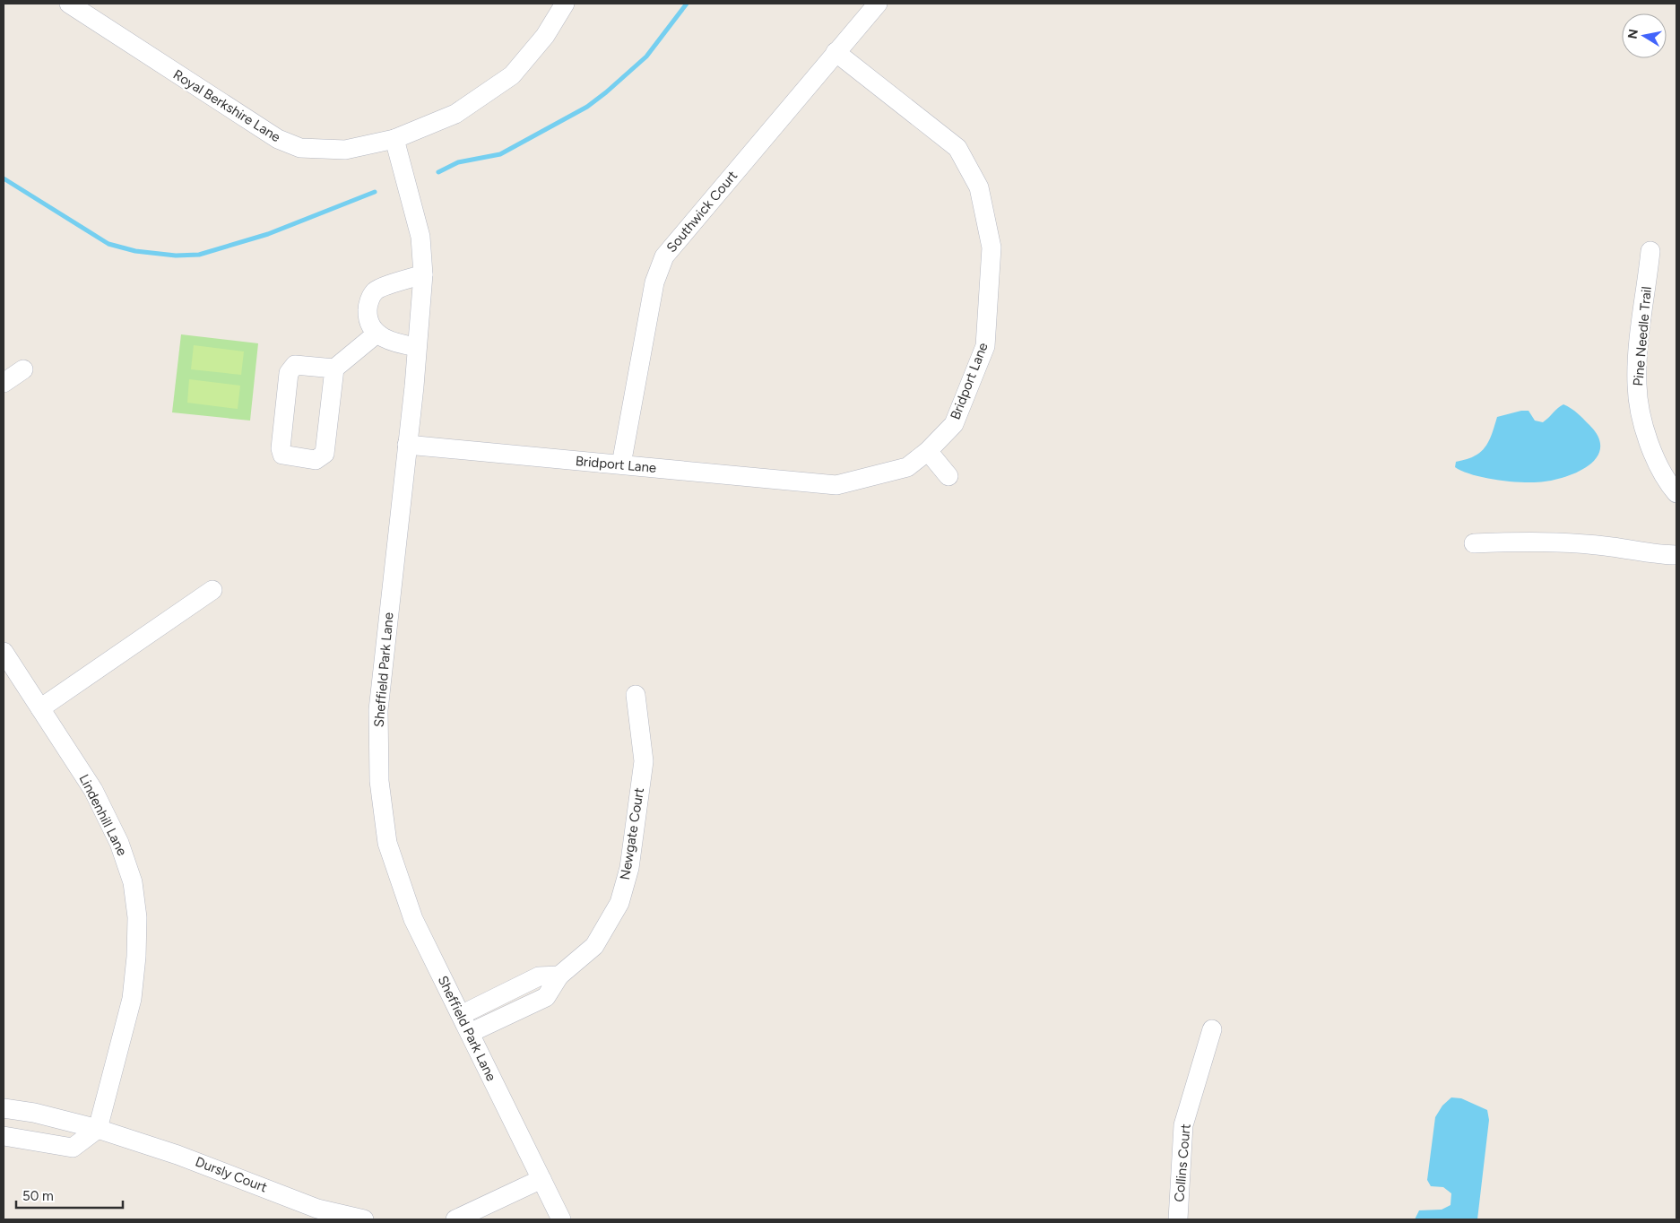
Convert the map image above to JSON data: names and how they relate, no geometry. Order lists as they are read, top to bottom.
{
  "streets": {
    "street": [
      "Royal Berkshire Lane",
      "Southwick Court",
      "Pine Needle Trail",
      "Bridport Lane",
      "Sheffield Park Lane",
      "Lindenhill Lane",
      "Newgate Court",
      "Collins Court",
      "Dursly Court"
    ]
  },
  "crossings": [
    ["Royal Berkshire Lane", "Sheffield Park Lane"],
    ["Southwick Court", "Bridport Lane"],
    ["Bridport Lane", "Sheffield Park Lane"],
    ["Sheffield Park Lane", "Newgate Court"],
    ["Lindenhill Lane", "Dursly Court"]
  ],
  "scale_bar": "50 m",
  "north": "left"
}
